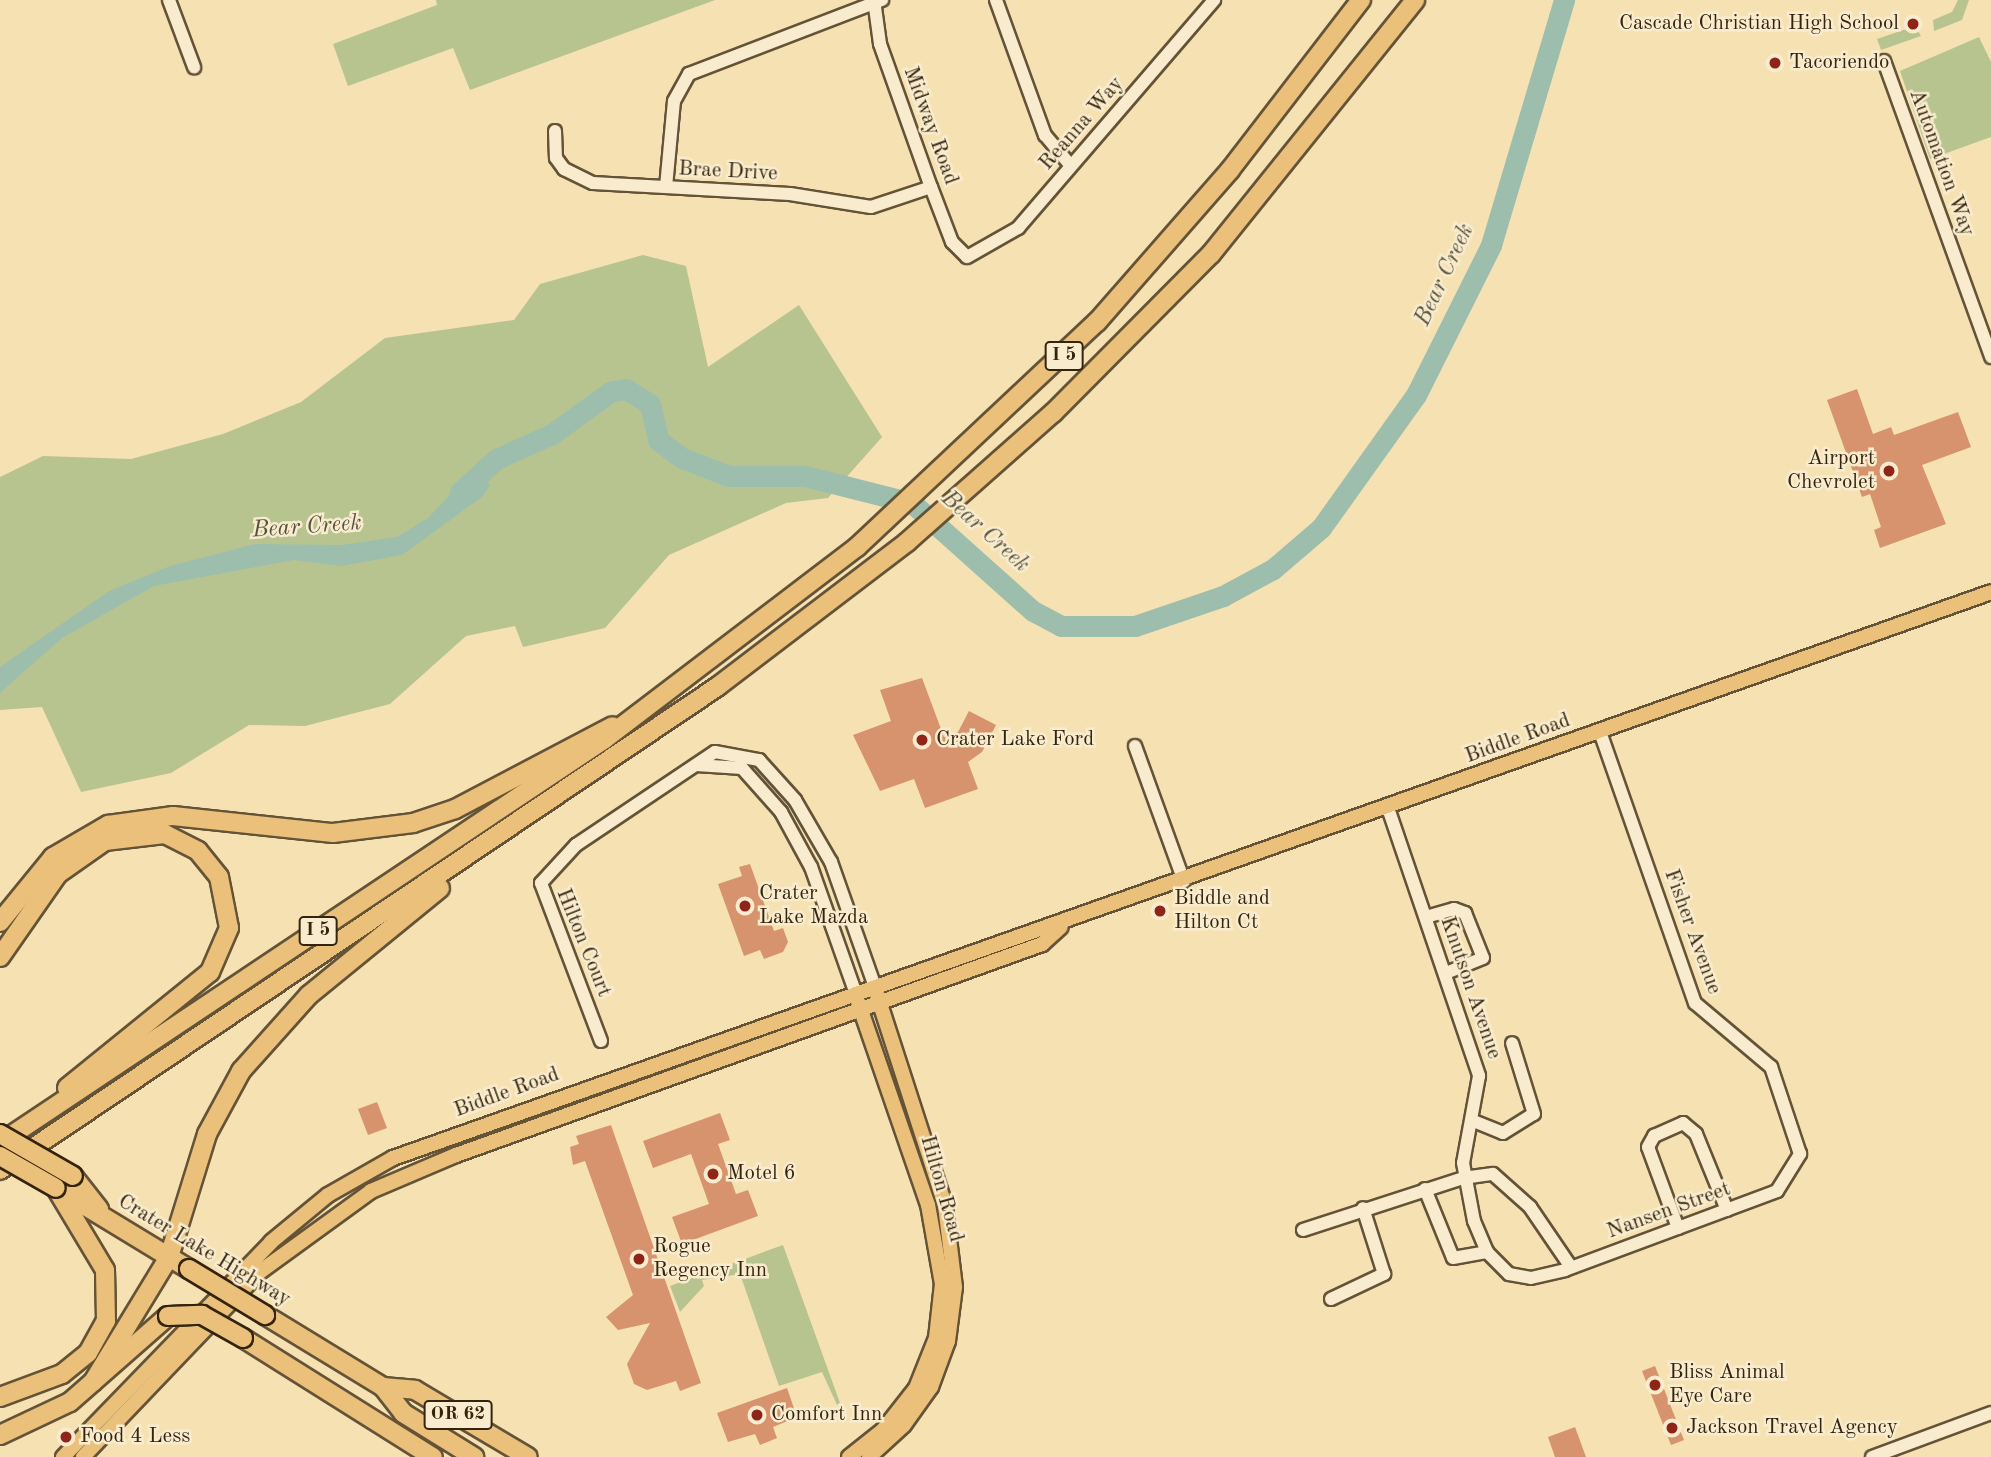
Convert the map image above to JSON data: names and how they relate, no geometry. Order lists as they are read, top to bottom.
{
  "streets": {
    "highway": ["I 5", "Crater Lake Highway", "OR 62"],
    "main road": ["Biddle Road", "Hilton Road"],
    "street": [
      "Reanna Way",
      "Midway Road",
      "Automation Way",
      "Brae Drive",
      "Fisher Avenue",
      "Hilton Court",
      "Knutson Avenue",
      "Nansen Street"
    ]
  },
  "crossings": [
    ["Reanna Way", "Midway Road"],
    ["Midway Road", "Brae Drive"],
    ["Biddle Road", "Fisher Avenue"],
    ["Biddle Road", "Hilton Court"],
    ["Biddle Road", "Knutson Avenue"],
    ["Biddle Road", "Hilton Road"],
    ["Fisher Avenue", "Nansen Street"],
    ["Hilton Court", "Hilton Road"]
  ],
  "water": ["Bear Creek"],
  "places": [
    "Cascade Christian High School",
    "Tacoriendo",
    "Airport Chevrolet",
    "Crater Lake Ford",
    "Crater Lake Mazda",
    "Biddle and Hilton Ct",
    "Motel 6",
    "Rogue Regency Inn",
    "Bliss Animal Eye Care",
    "Comfort Inn",
    "Jackson Travel Agency",
    "Food 4 Less"
  ]
}
